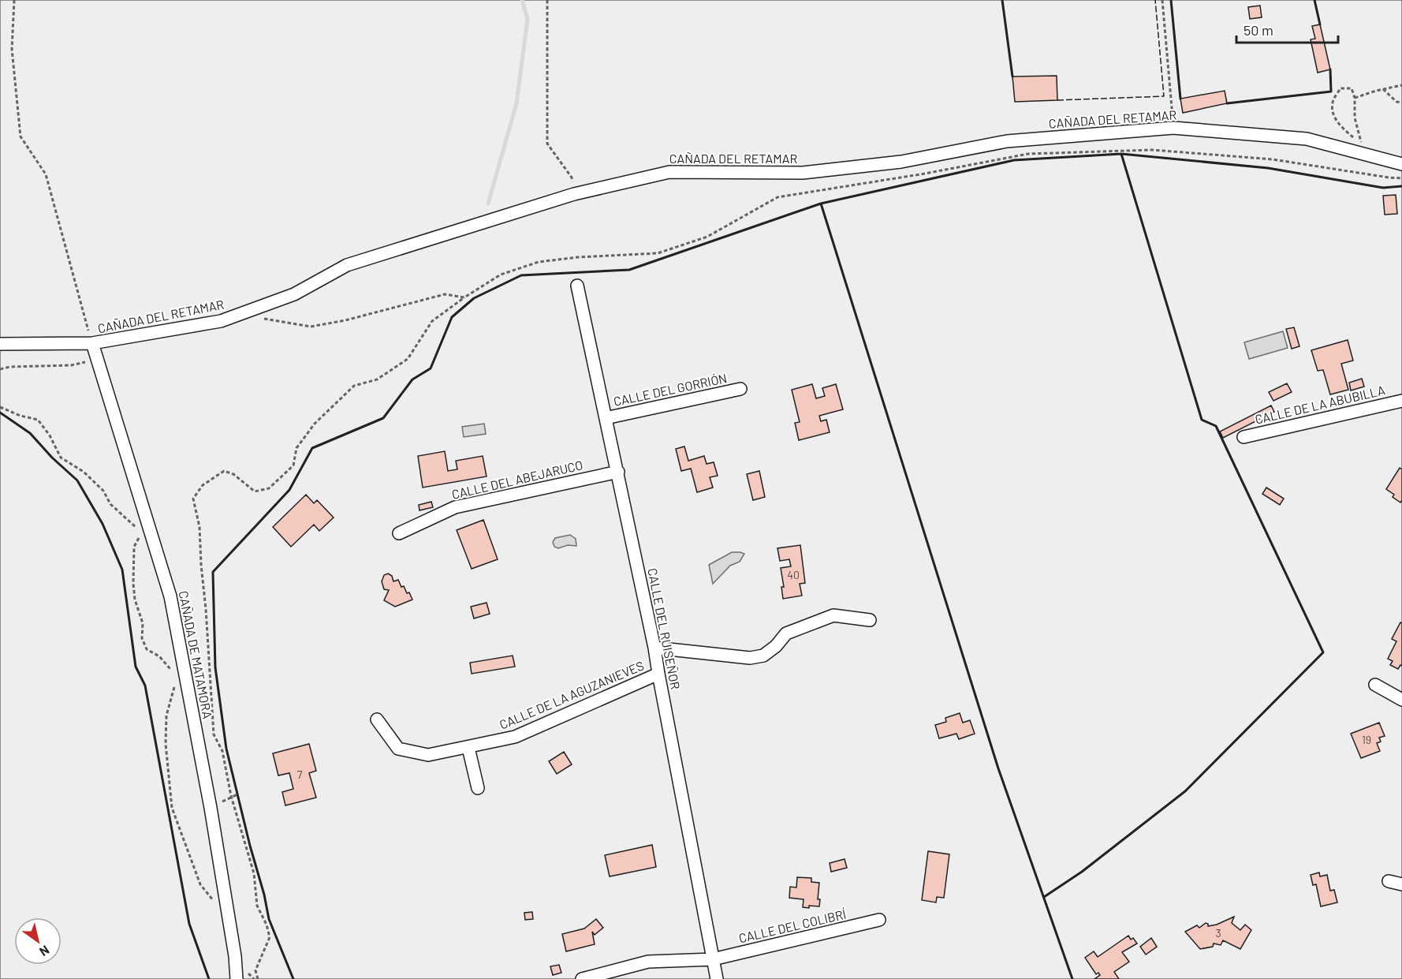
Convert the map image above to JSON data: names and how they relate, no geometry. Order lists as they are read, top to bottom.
{
  "streets": {
    "street": [
      "CAÑADA DEL RETAMAR",
      "CALLE DEL GORRIÓN",
      "CALLE DE LA ABUBILLA",
      "CALLE DEL ABEJARUCO",
      "CALLE DEL RUISEÑOR",
      "CAÑADA DE MATAMORA",
      "CALLE DE LA AGUZANIEVES",
      "CALLE DEL COLIBRÍ"
    ]
  },
  "crossings": [
    ["CAÑADA DEL RETAMAR", "CAÑADA DE MATAMORA"],
    ["CALLE DEL GORRIÓN", "CALLE DEL RUISEÑOR"],
    ["CALLE DEL ABEJARUCO", "CALLE DEL RUISEÑOR"],
    ["CALLE DEL RUISEÑOR", "CALLE DE LA AGUZANIEVES"],
    ["CALLE DEL RUISEÑOR", "CALLE DEL COLIBRÍ"]
  ],
  "house_numbers": [
    "40",
    "19",
    "7",
    "3"
  ],
  "scale_bar": "50 m",
  "north": "bottom right"
}
